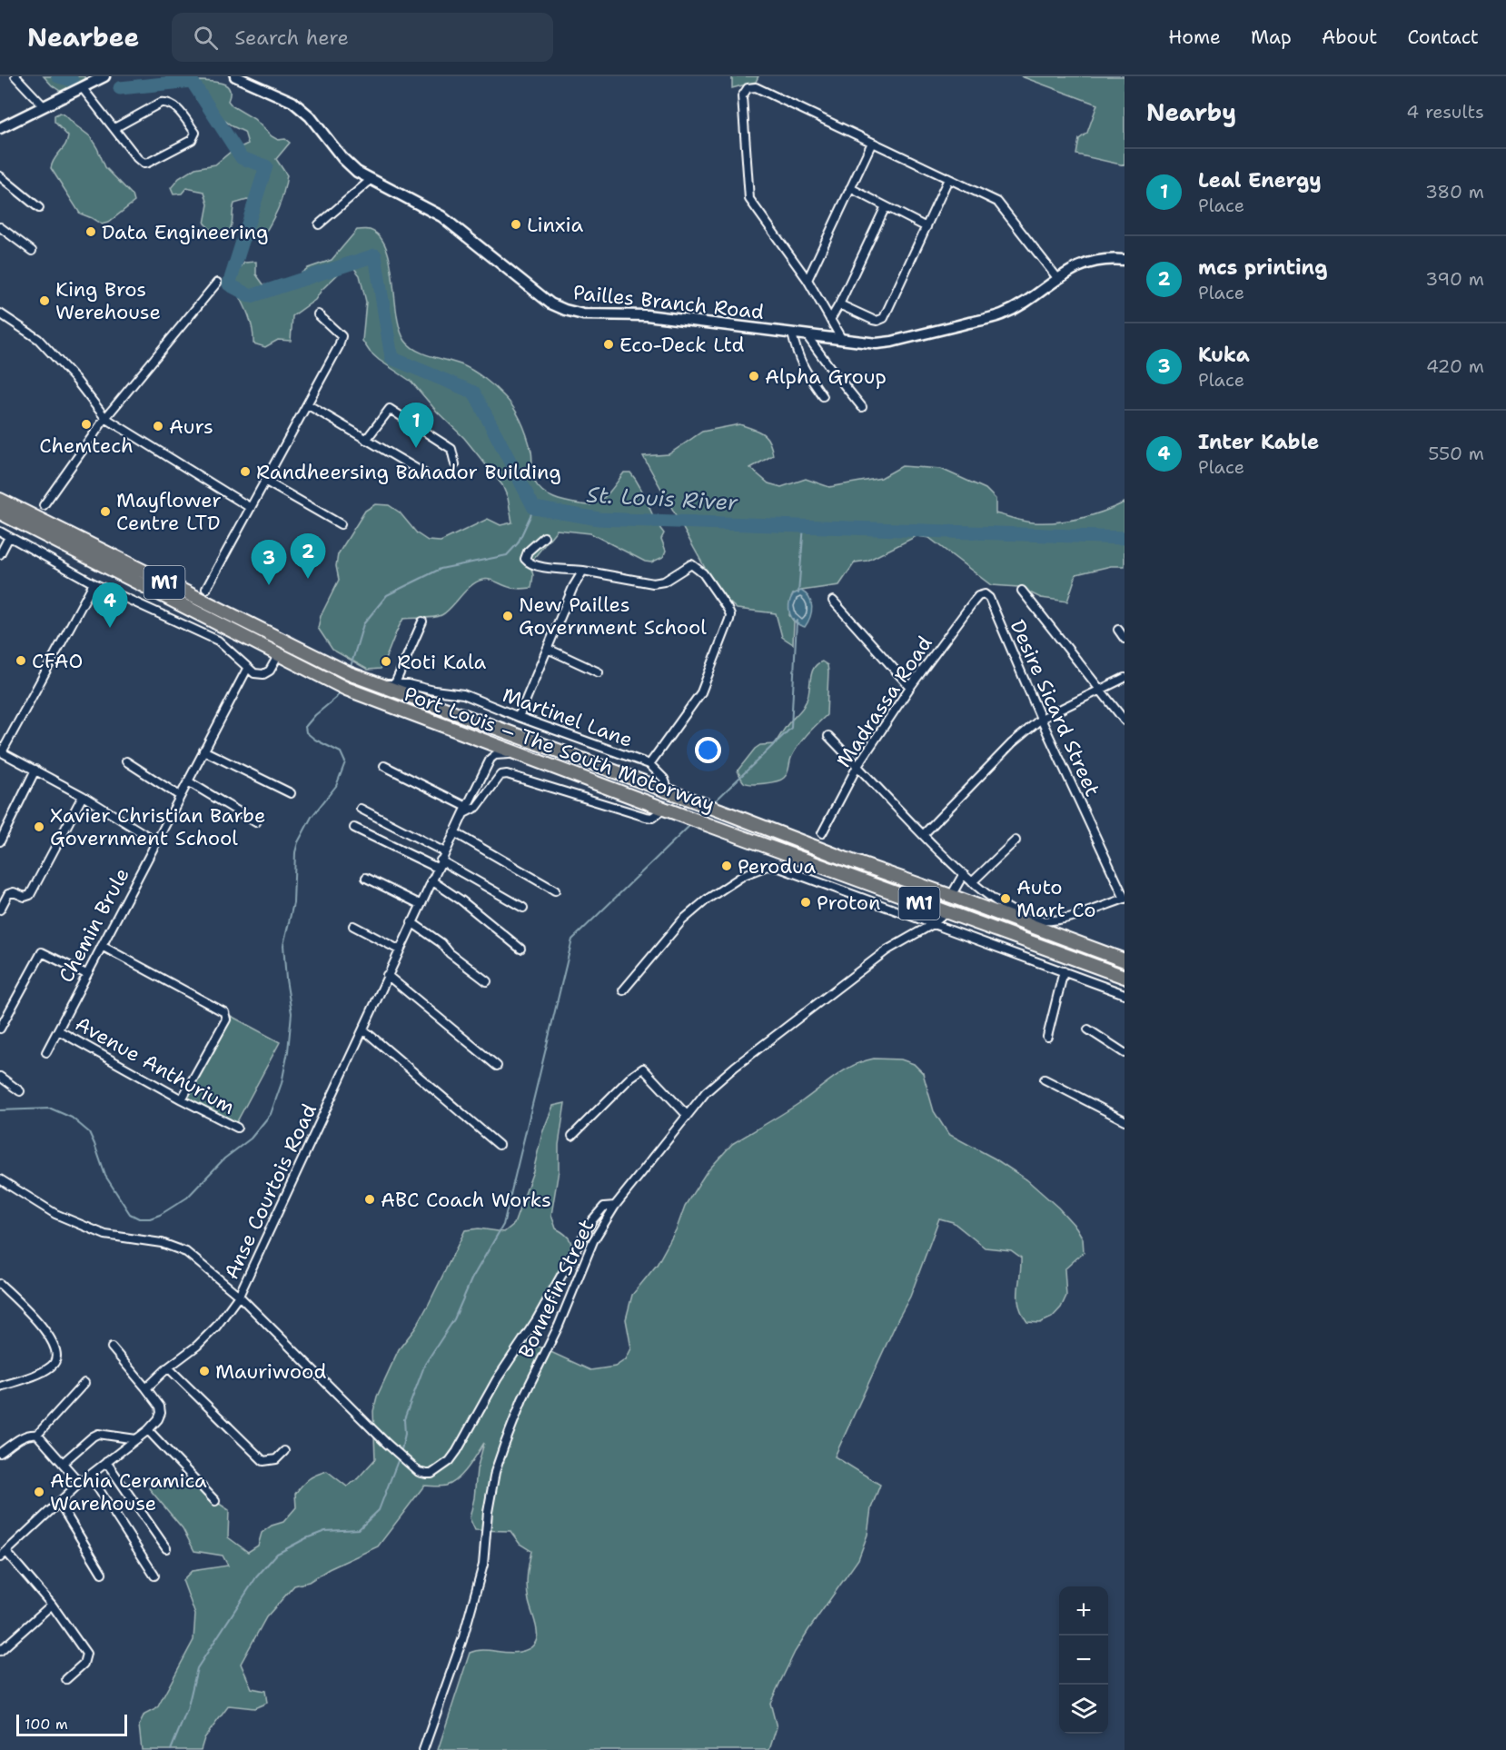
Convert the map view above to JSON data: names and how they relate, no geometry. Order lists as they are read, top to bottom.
{
  "streets": {
    "highway": ["M1", "Port Louis – The South Motorway"],
    "main road": ["Pailles Branch Road"],
    "street": [
      "Madrassa Road",
      "Desire Sicard Street",
      "Martinel Lane",
      "Chemin Brule",
      "Avenue Anthurium",
      "Anse Courtois Road",
      "Bonnefin Street"
    ]
  },
  "crossings": [
    ["Madrassa Road", "Desire Sicard Street"],
    ["Martinel Lane", "Port Louis – The South Motorway"],
    ["Port Louis – The South Motorway", "Bonnefin Street"],
    ["Chemin Brule", "Avenue Anthurium"]
  ],
  "water": ["St. Louis River"],
  "places": [
    "Linxia",
    "Data Engineering",
    "King Bros Werehouse",
    "Eco-Deck Ltd",
    "Alpha Group",
    "Chemtech",
    "Aurs",
    "Randheersing Bahador Building",
    "Mayflower Centre LTD",
    "New Pailles Government School",
    "CFAO",
    "Roti Kala",
    "Xavier Christian Barbe Government School",
    "Perodua",
    "Auto Mart Co",
    "Proton",
    "ABC Coach Works",
    "Mauriwood",
    "Atchia Ceramica Warehouse"
  ],
  "scale_bar": "100 m",
  "page": {
    "header": "Nearbee",
    "search": "Search here",
    "nav": [
      "Home",
      "Map",
      "About",
      "Contact"
    ],
    "heading": ["Nearby", "4 results"],
    "list": [
      {
        "mark": "1",
        "name": "Leal Energy",
        "note": "Place",
        "value": "380 m"
      },
      {
        "mark": "2",
        "name": "mcs printing",
        "note": "Place",
        "value": "390 m"
      },
      {
        "mark": "3",
        "name": "Kuka",
        "note": "Place",
        "value": "420 m"
      },
      {
        "mark": "4",
        "name": "Inter Kable",
        "note": "Place",
        "value": "550 m"
      }
    ],
    "pins": [
      "1",
      "2",
      "3",
      "4"
    ],
    "map_buttons": ["+", "−"],
    "scale": "100 m"
  }
}
